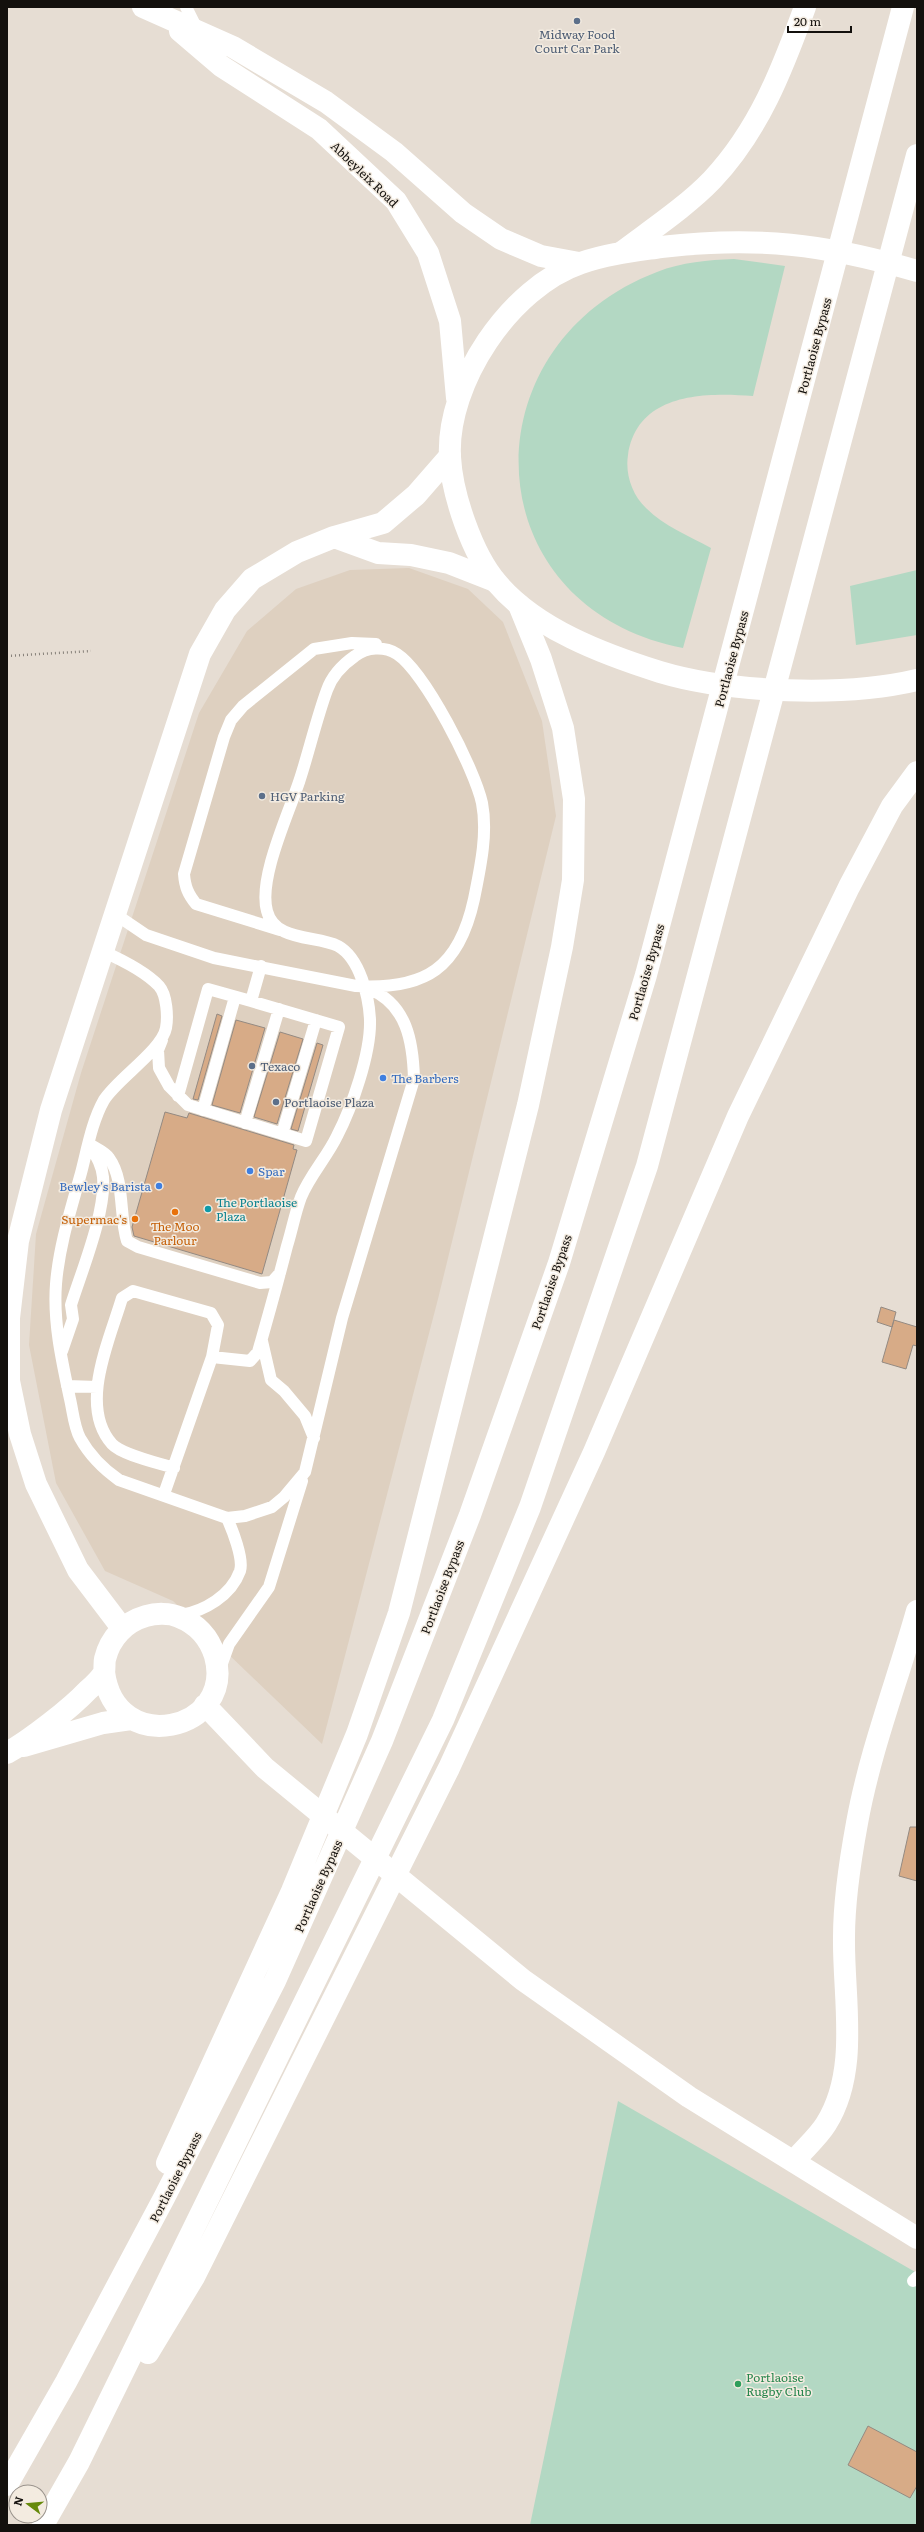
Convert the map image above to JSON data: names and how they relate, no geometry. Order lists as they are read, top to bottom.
{
  "streets": {
    "main road": ["Abbeyleix Road", "Portlaoise Bypass"]
  },
  "places": [
    "Midway Food Court Car Park",
    "HGV Parking",
    "Texaco",
    "The Barbers",
    "Portlaoise Plaza",
    "Spar",
    "Bewley's Barista",
    "The Portlaoise Plaza",
    "The Moo Parlour",
    "Supermac's",
    "Portlaoise Rugby Club"
  ],
  "scale_bar": "20 m",
  "north": "left"
}
